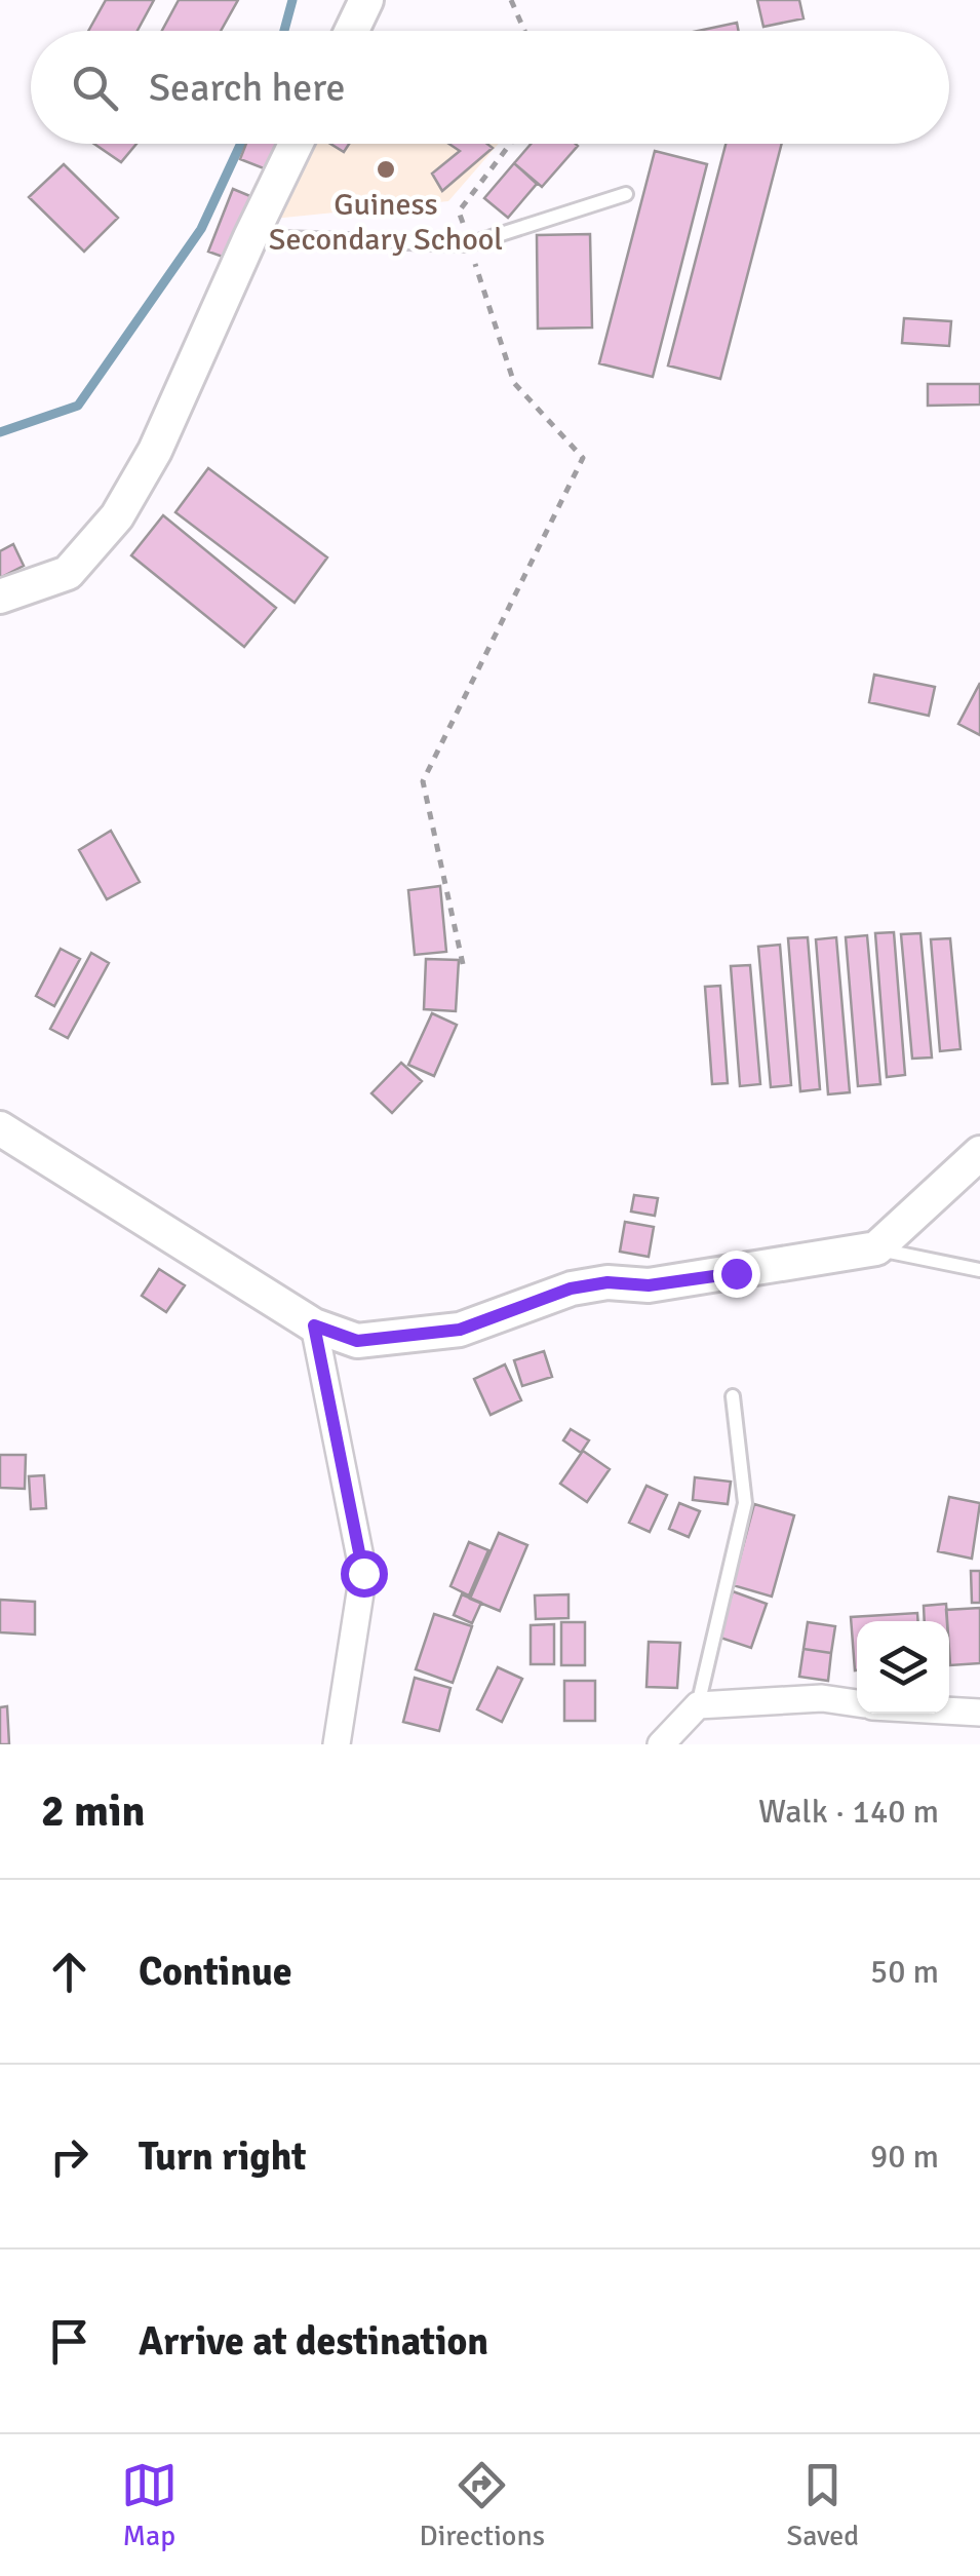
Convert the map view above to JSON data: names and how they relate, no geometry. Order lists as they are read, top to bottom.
{
  "places": ["Guiness Secondary School"],
  "page": {
    "search": "Search here",
    "heading": ["2 min", "Walk · 140 m"],
    "list": [
      ["Continue", "50 m"],
      ["Turn right", "90 m"],
      "Arrive at destination"
    ],
    "nav": ["Map", "Directions", "Saved"]
  }
}
